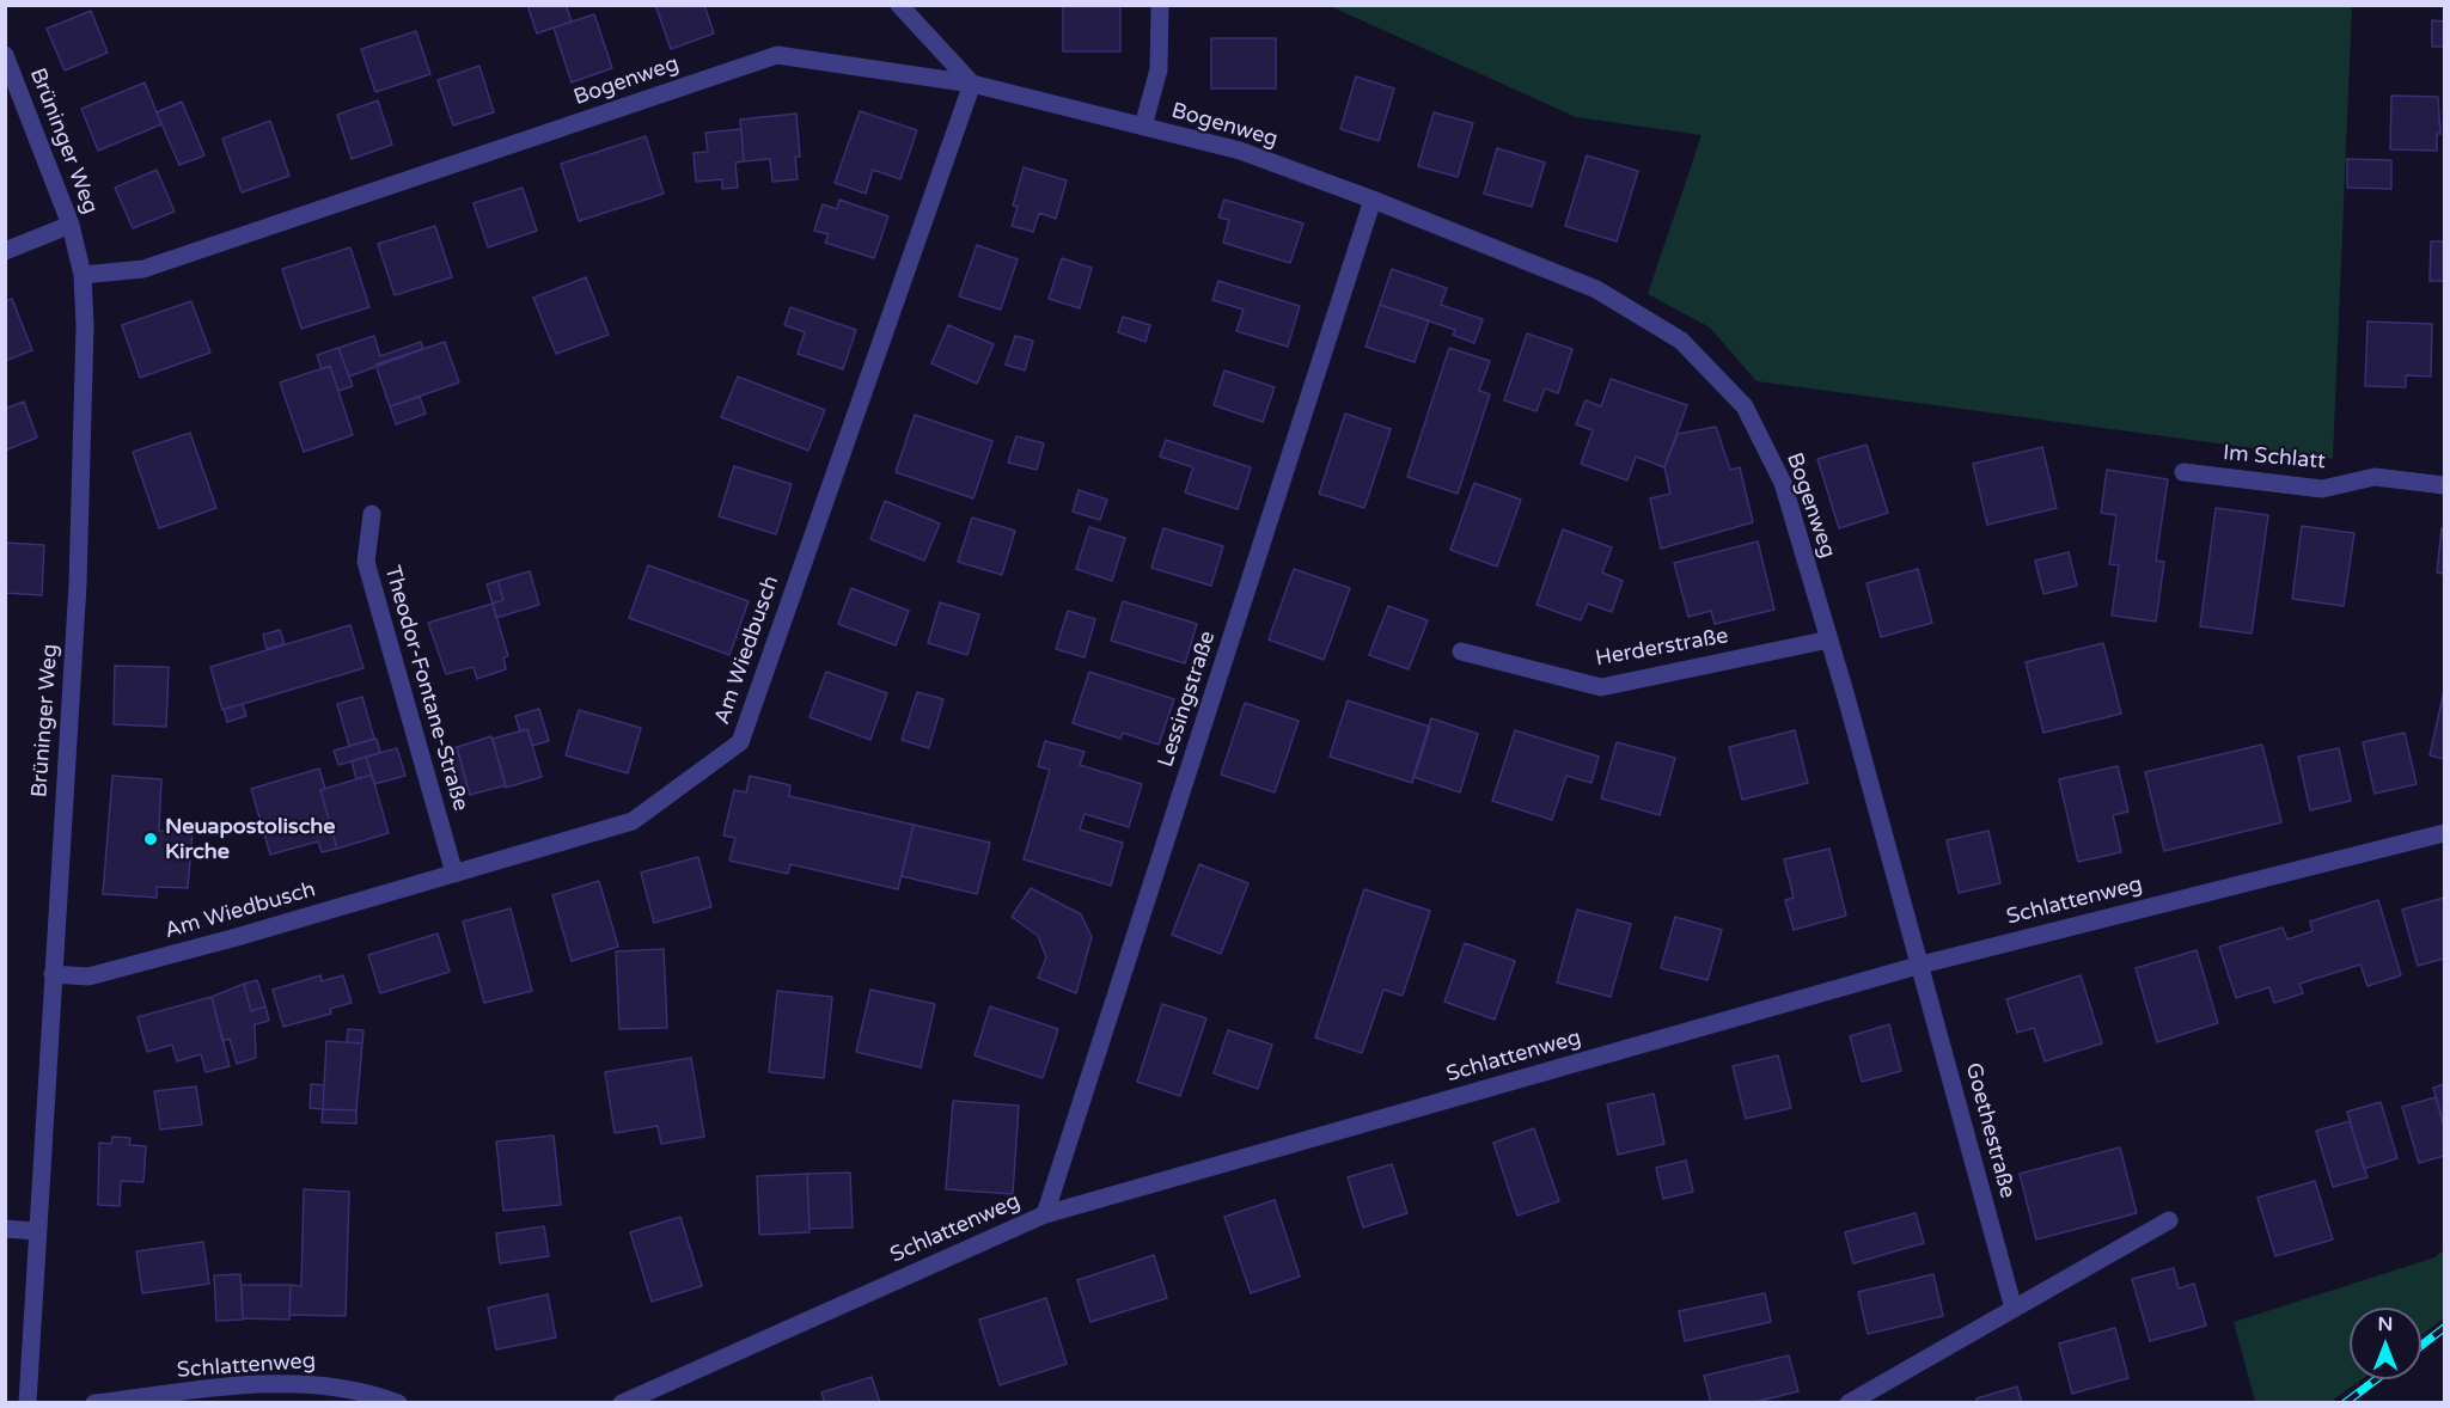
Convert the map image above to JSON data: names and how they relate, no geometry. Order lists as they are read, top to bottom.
{
  "streets": {
    "street": [
      "Bogenweg",
      "Brüninger Weg",
      "Im Schlatt",
      "Herderstraße",
      "Am Wiedbusch",
      "Theodor-Fontane-Straße",
      "Lessingstraße",
      "Schlattenweg",
      "Goethestraße"
    ]
  },
  "crossings": [
    ["Bogenweg", "Brüninger Weg"],
    ["Bogenweg", "Herderstraße"],
    ["Bogenweg", "Am Wiedbusch"],
    ["Bogenweg", "Lessingstraße"],
    ["Bogenweg", "Schlattenweg"],
    ["Bogenweg", "Goethestraße"],
    ["Brüninger Weg", "Am Wiedbusch"],
    ["Am Wiedbusch", "Theodor-Fontane-Straße"],
    ["Lessingstraße", "Schlattenweg"],
    ["Schlattenweg", "Goethestraße"]
  ],
  "places": ["Neuapostolische Kirche"],
  "north": "top"
}
